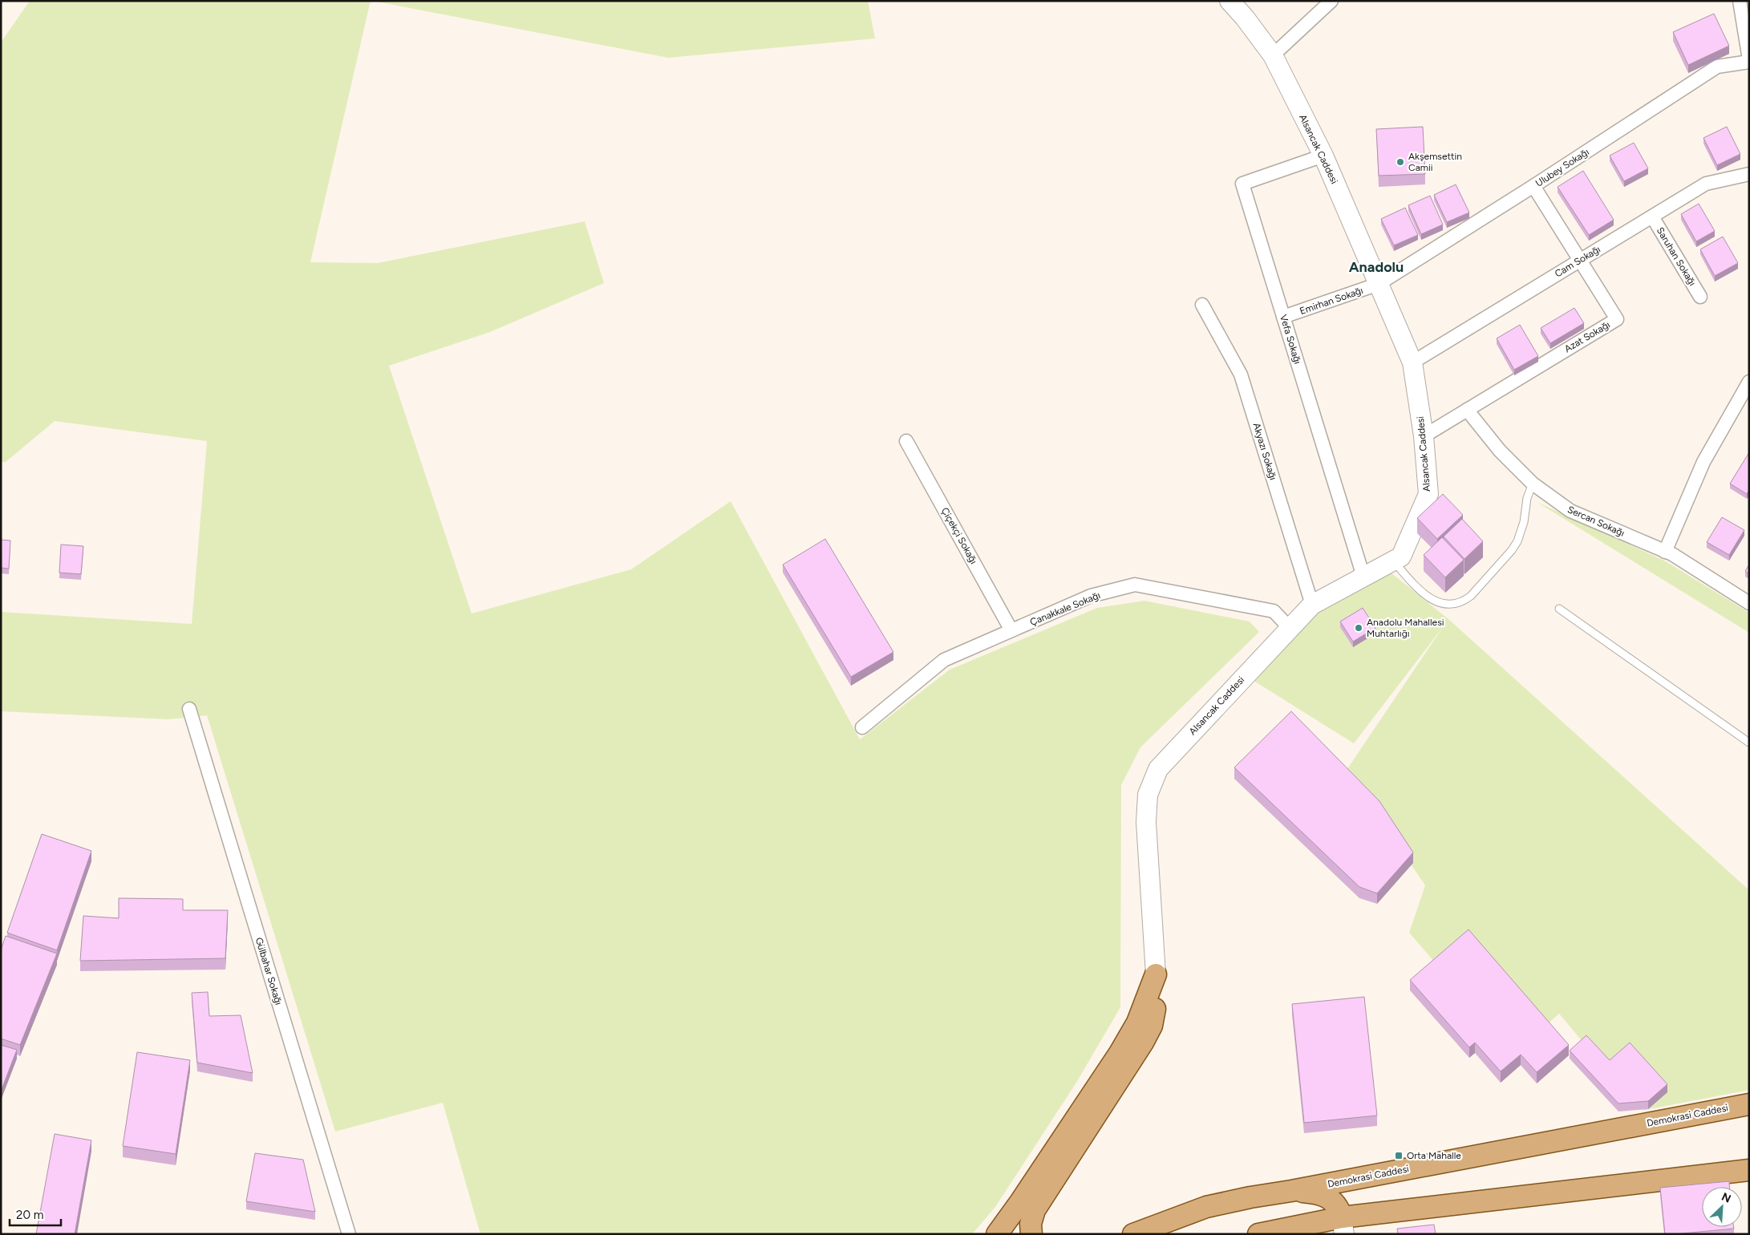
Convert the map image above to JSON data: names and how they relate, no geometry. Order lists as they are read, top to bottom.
{
  "streets": {
    "main road": ["Demokrasi Caddesi"],
    "street": [
      "Alsancak Caddesi",
      "Ulubey Sokağı",
      "Saruhan Sokağı",
      "Cam Sokağı",
      "Emirhan Sokağı",
      "Azat Sokağı",
      "Vefa Sokağı",
      "Akyazı Sokağı",
      "Sercan Sokağı",
      "Çiçekçi Sokağı",
      "Çanakkale Sokağı",
      "Gülbahar Sokağı"
    ]
  },
  "crossings": [
    ["Alsancak Caddesi", "Ulubey Sokağı"],
    ["Alsancak Caddesi", "Cam Sokağı"],
    ["Alsancak Caddesi", "Emirhan Sokağı"],
    ["Alsancak Caddesi", "Azat Sokağı"],
    ["Alsancak Caddesi", "Vefa Sokağı"],
    ["Alsancak Caddesi", "Akyazı Sokağı"],
    ["Alsancak Caddesi", "Çanakkale Sokağı"],
    ["Ulubey Sokağı", "Emirhan Sokağı"],
    ["Ulubey Sokağı", "Azat Sokağı"],
    ["Saruhan Sokağı", "Cam Sokağı"],
    ["Cam Sokağı", "Azat Sokağı"],
    ["Emirhan Sokağı", "Vefa Sokağı"],
    ["Azat Sokağı", "Sercan Sokağı"],
    ["Çiçekçi Sokağı", "Çanakkale Sokağı"]
  ],
  "districts": ["Anadolu"],
  "places": {
    "other": ["Akşemsettin Camii", "Anadolu Mahallesi Muhtarlığı"],
    "transit": ["Orta Mahalle"]
  },
  "scale_bar": "20 m",
  "north": "top right"
}
